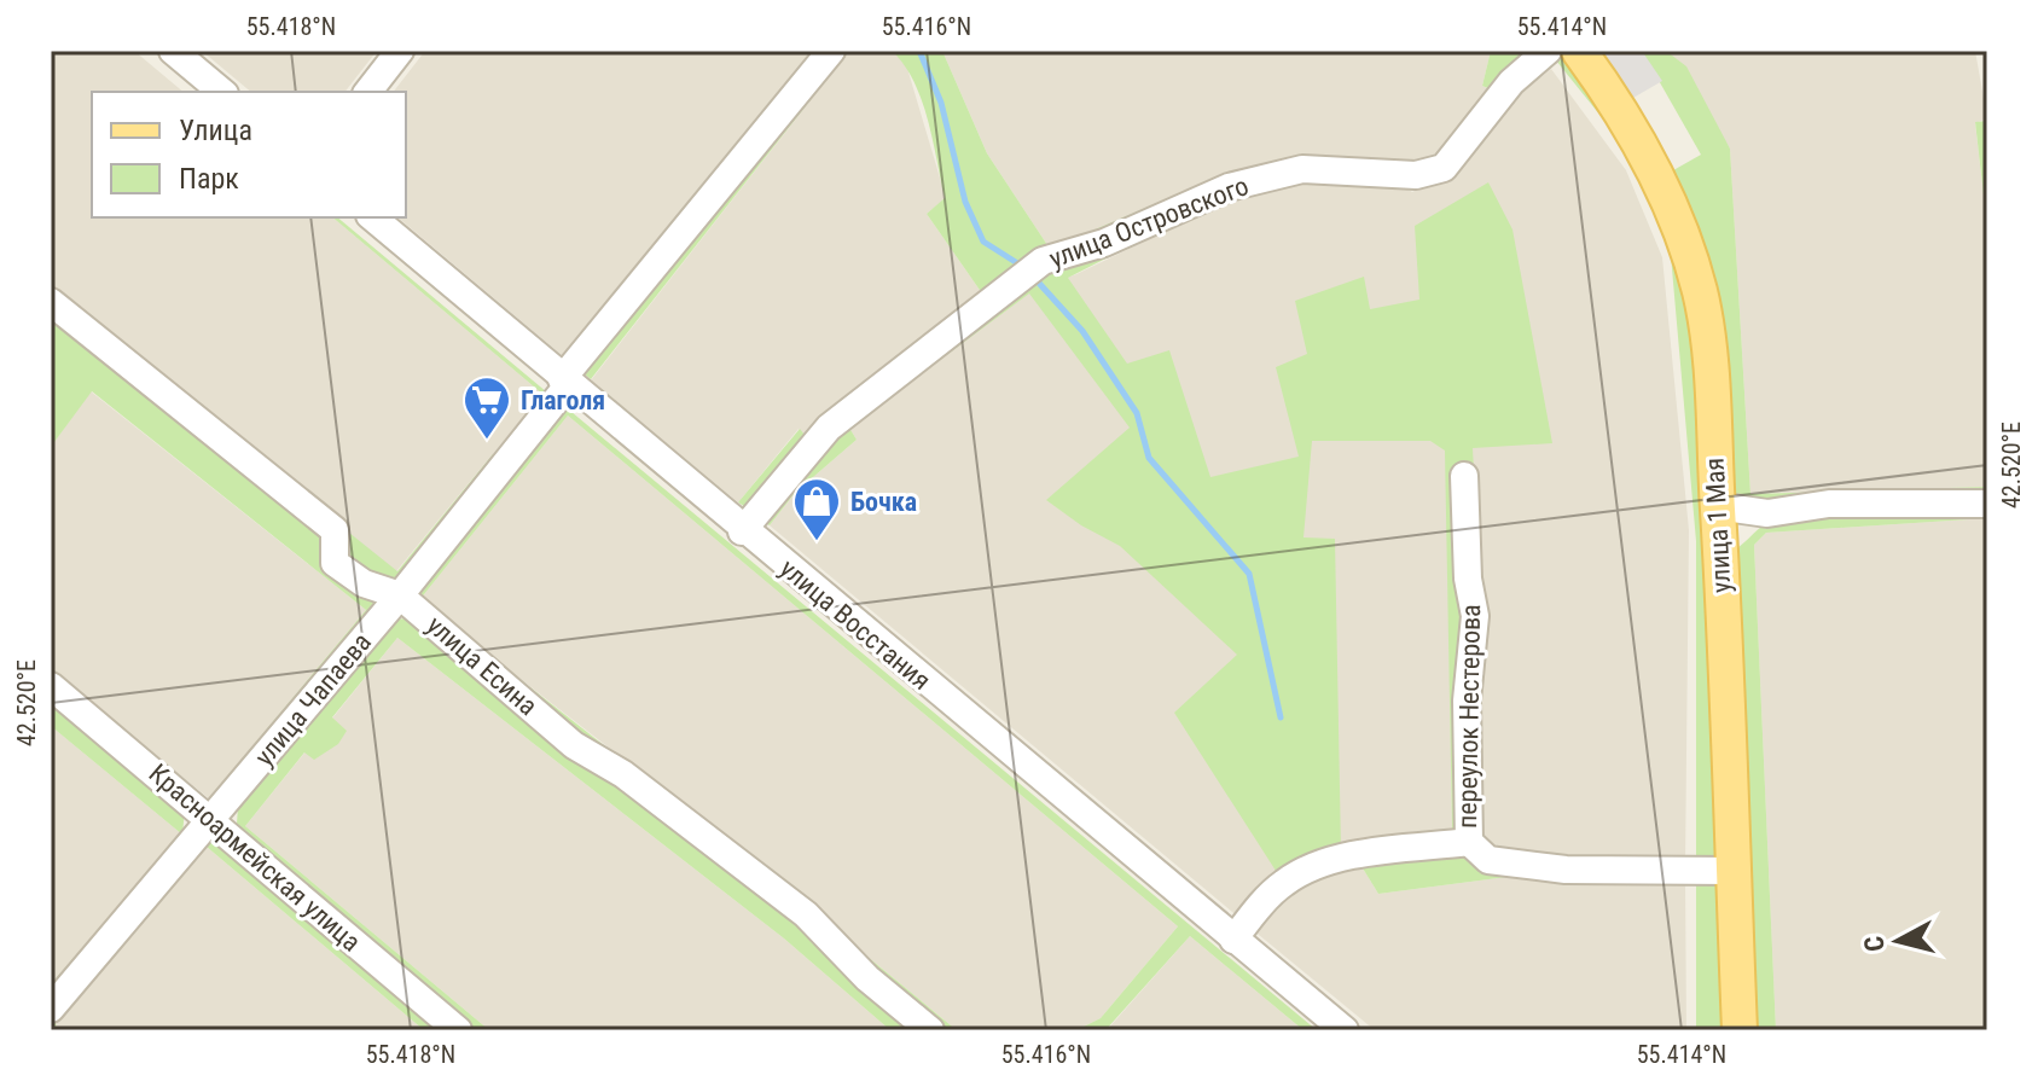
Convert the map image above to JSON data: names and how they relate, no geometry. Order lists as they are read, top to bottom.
{
  "streets": {
    "main road": ["улица 1 Мая"],
    "street": [
      "улица Островского",
      "улица Восстания",
      "улица Есина",
      "улица Чапаева",
      "переулок Нестерова",
      "Красноармейская улица"
    ]
  },
  "crossings": [
    ["улица Островского", "улица Восстания"],
    ["улица 1 Мая", "переулок Нестерова"],
    ["улица Восстания", "улица Чапаева"],
    ["улица Восстания", "переулок Нестерова"],
    ["улица Есина", "улица Чапаева"],
    ["улица Чапаева", "Красноармейская улица"]
  ],
  "places": {
    "supermarket": ["Глаголя"],
    "shop": ["Бочка"]
  },
  "legend": ["Улица", "Парк"],
  "north": "left",
  "coordinates": [
    "55.418°N",
    "55.416°N",
    "55.414°N",
    "42.520°E"
  ]
}
